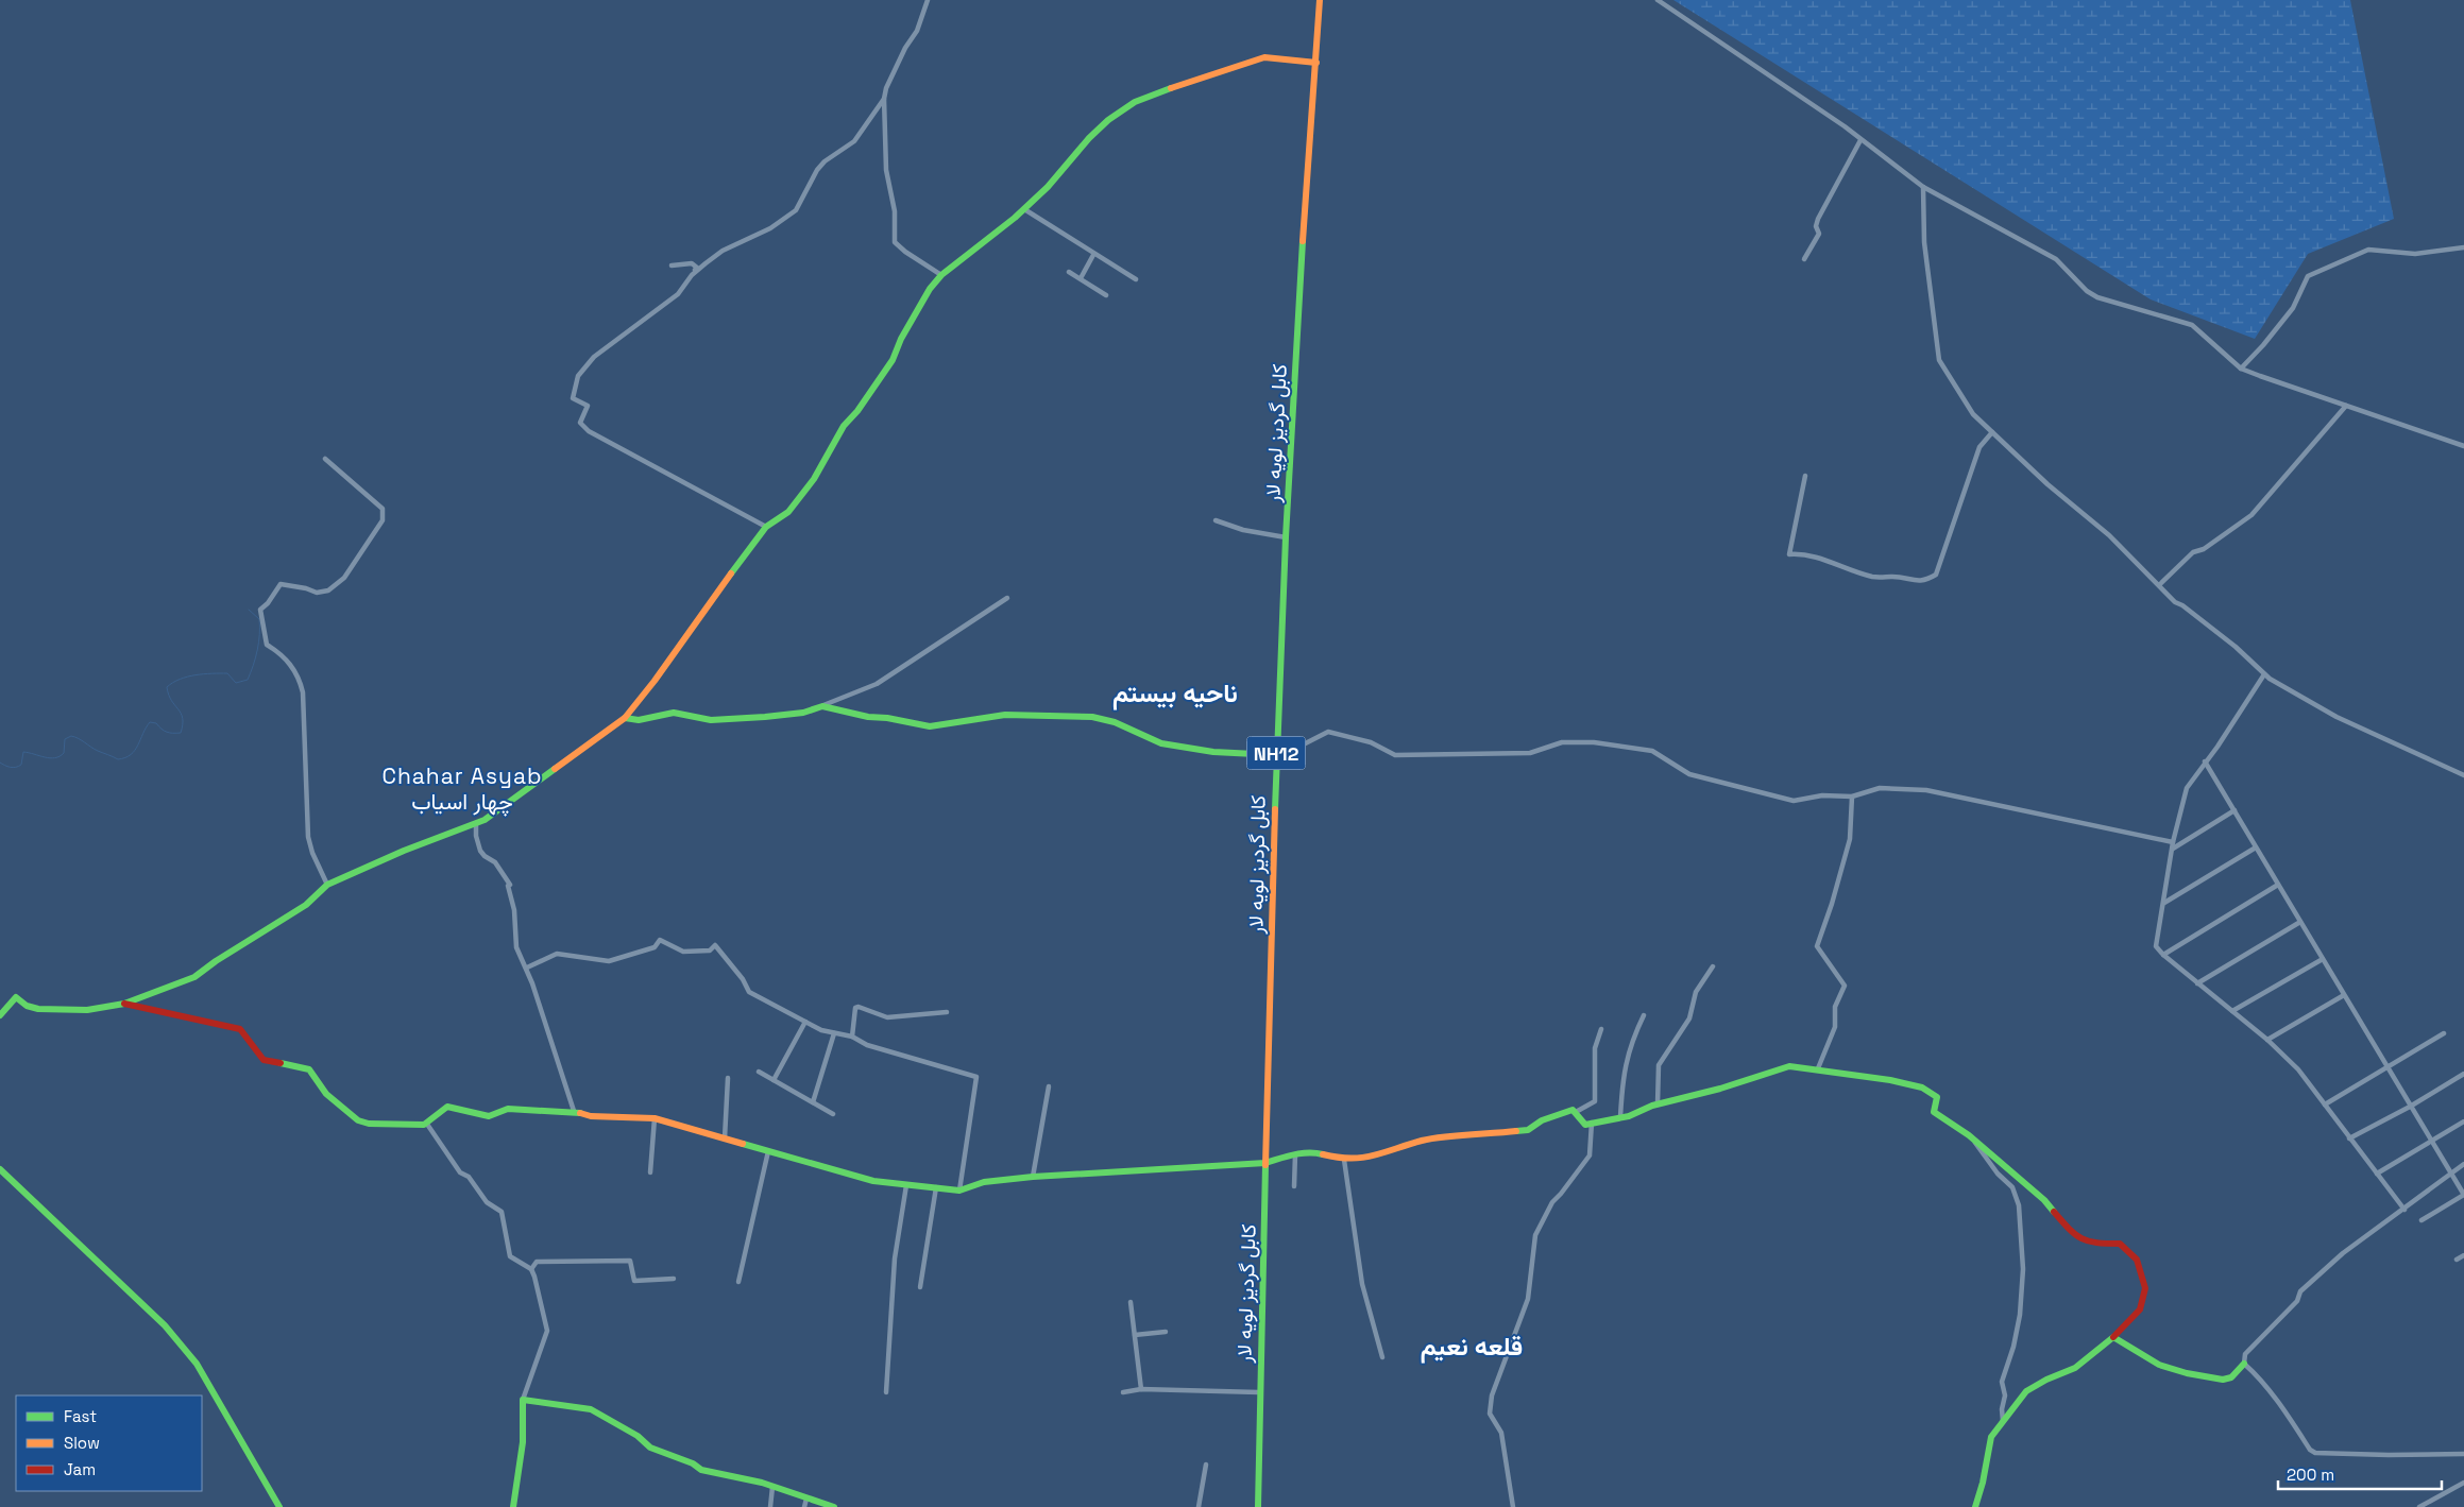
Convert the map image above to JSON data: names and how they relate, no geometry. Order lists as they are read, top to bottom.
{
  "streets": {
    "main road": ["کابل گردیز لویه لار", "NH12"]
  },
  "districts": ["ناحیه بیستم", "Chahar Asyab چهار اسیاب", "قلعه نعيم"],
  "legend": ["Fast", "Slow", "Jam"],
  "scale_bar": "200 m"
}
